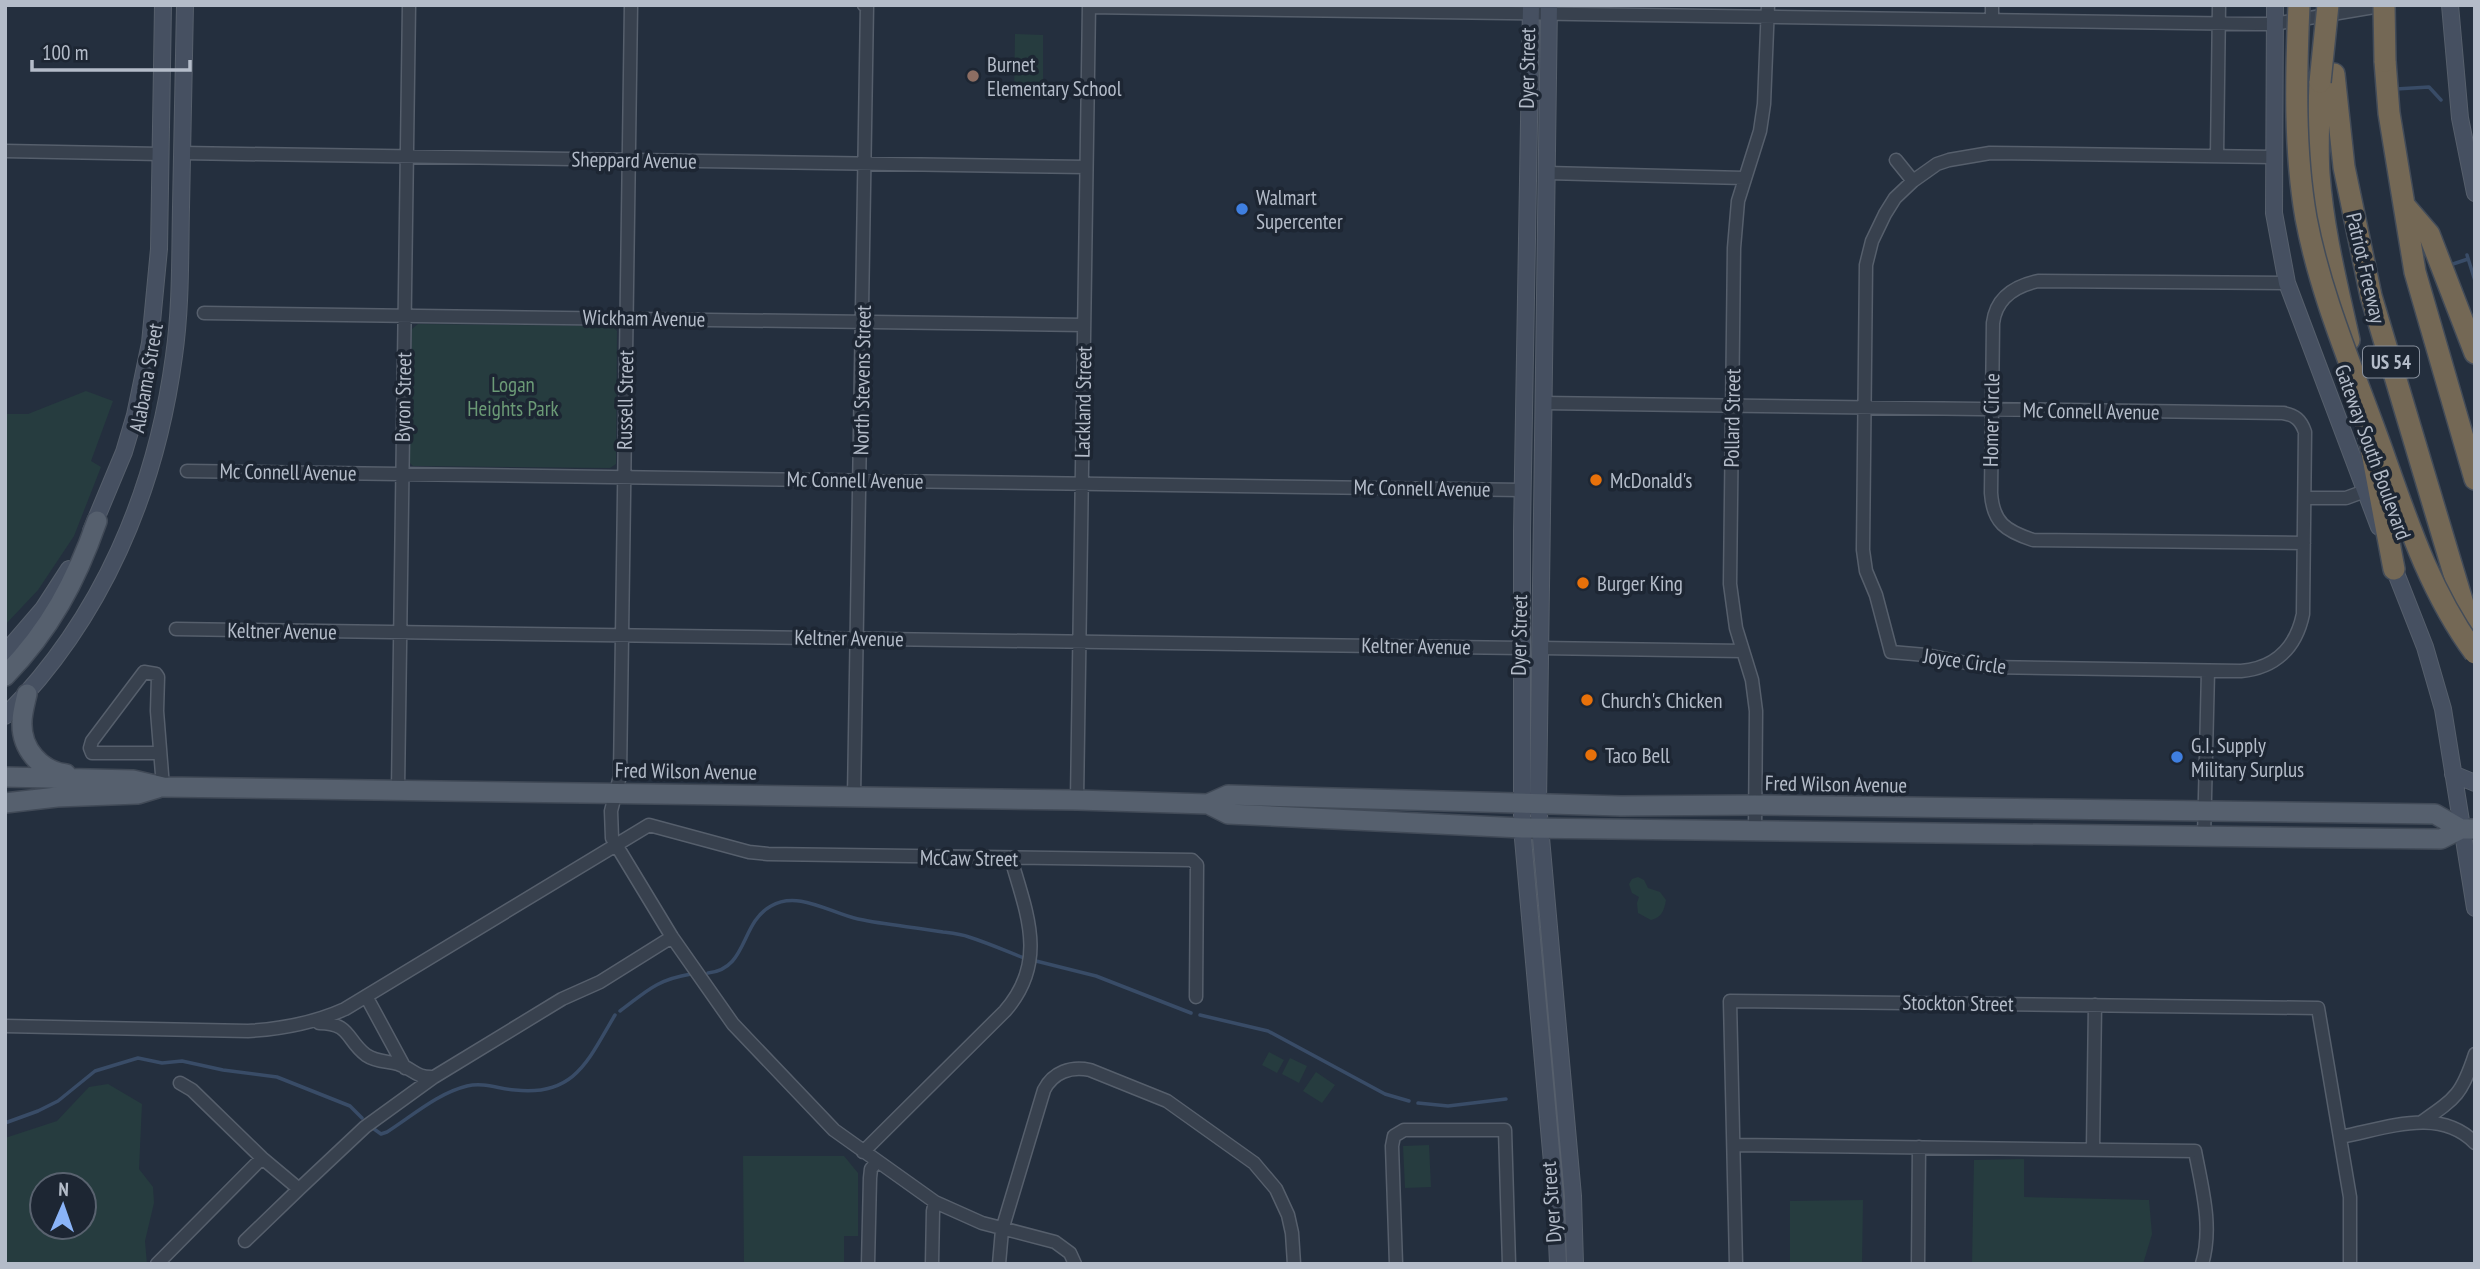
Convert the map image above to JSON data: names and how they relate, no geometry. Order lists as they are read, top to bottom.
{
  "streets": {
    "highway": ["Patriot Freeway", "US 54"],
    "main road": [
      "Dyer Street",
      "Alabama Street",
      "Gateway South Boulevard",
      "Fred Wilson Avenue"
    ],
    "street": [
      "Sheppard Avenue",
      "Wickham Avenue",
      "North Stevens Street",
      "Byron Street",
      "Russell Street",
      "Lackland Street",
      "Mc Connell Avenue",
      "Pollard Street",
      "Homer Circle",
      "Keltner Avenue",
      "Joyce Circle",
      "McCaw Street",
      "Stockton Street"
    ]
  },
  "crossings": [
    ["Dyer Street", "Mc Connell Avenue"],
    ["Dyer Street", "Keltner Avenue"],
    ["Dyer Street", "Fred Wilson Avenue"],
    ["Sheppard Avenue", "Alabama Street"],
    ["Sheppard Avenue", "North Stevens Street"],
    ["Sheppard Avenue", "Byron Street"],
    ["Sheppard Avenue", "Russell Street"],
    ["Sheppard Avenue", "Lackland Street"],
    ["Wickham Avenue", "North Stevens Street"],
    ["Wickham Avenue", "Byron Street"],
    ["Wickham Avenue", "Russell Street"],
    ["Wickham Avenue", "Lackland Street"],
    ["North Stevens Street", "Mc Connell Avenue"],
    ["North Stevens Street", "Keltner Avenue"],
    ["North Stevens Street", "Fred Wilson Avenue"],
    ["Byron Street", "Mc Connell Avenue"],
    ["Byron Street", "Keltner Avenue"],
    ["Byron Street", "Fred Wilson Avenue"],
    ["Russell Street", "Mc Connell Avenue"],
    ["Russell Street", "Keltner Avenue"],
    ["Russell Street", "Fred Wilson Avenue"],
    ["Russell Street", "McCaw Street"],
    ["Lackland Street", "Mc Connell Avenue"],
    ["Lackland Street", "Keltner Avenue"],
    ["Lackland Street", "Fred Wilson Avenue"],
    ["Mc Connell Avenue", "Pollard Street"],
    ["Mc Connell Avenue", "Homer Circle"],
    ["Mc Connell Avenue", "Joyce Circle"],
    ["Pollard Street", "Fred Wilson Avenue"],
    ["Homer Circle", "Gateway South Boulevard"],
    ["Homer Circle", "Joyce Circle"],
    ["Gateway South Boulevard", "Joyce Circle"],
    ["Gateway South Boulevard", "Fred Wilson Avenue"]
  ],
  "parks": ["Logan Heights Park"],
  "places": [
    "Burnet Elementary School",
    "Walmart Supercenter",
    "McDonald's",
    "Burger King",
    "Church's Chicken",
    "Taco Bell",
    "G.I. Supply Military Surplus"
  ],
  "scale_bar": "100 m",
  "north": "top"
}
